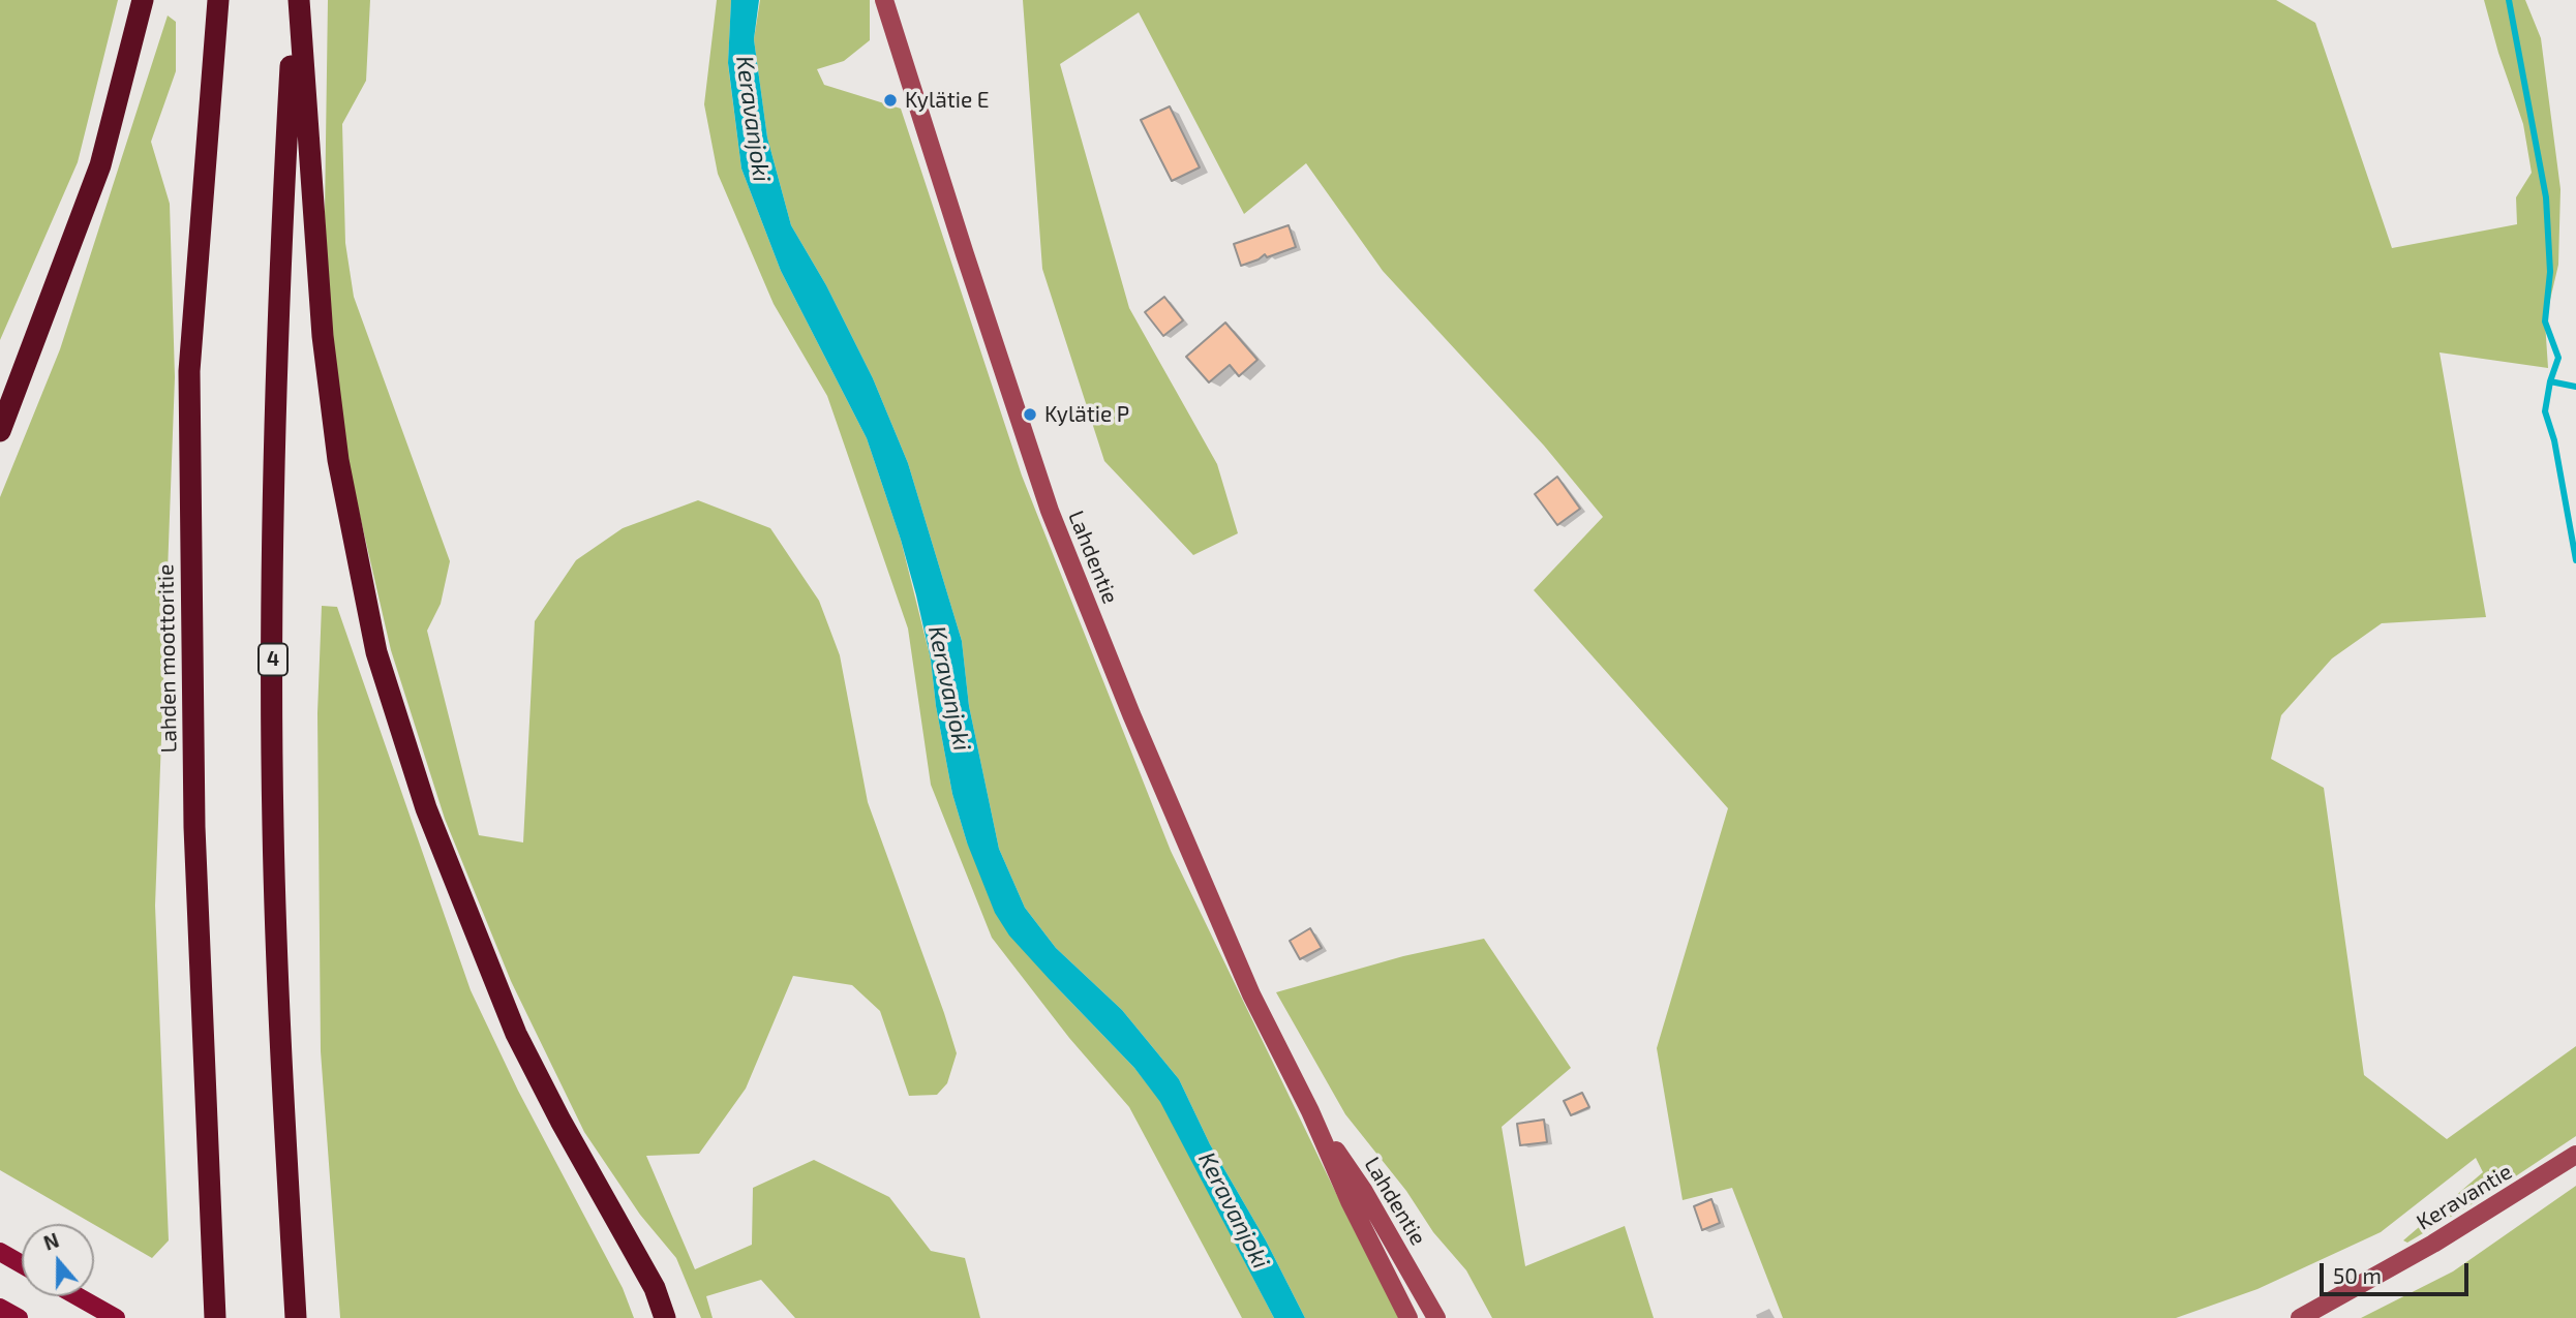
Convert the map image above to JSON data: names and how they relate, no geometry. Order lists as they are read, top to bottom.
{
  "streets": {
    "highway": ["Lahden moottoritie", "4"],
    "main road": ["Lahdentie", "Keravantie"]
  },
  "water": ["Keravanjoki"],
  "places": ["Kylätie E", "Kylätie P"],
  "scale_bar": "50 m",
  "north": "top"
}
